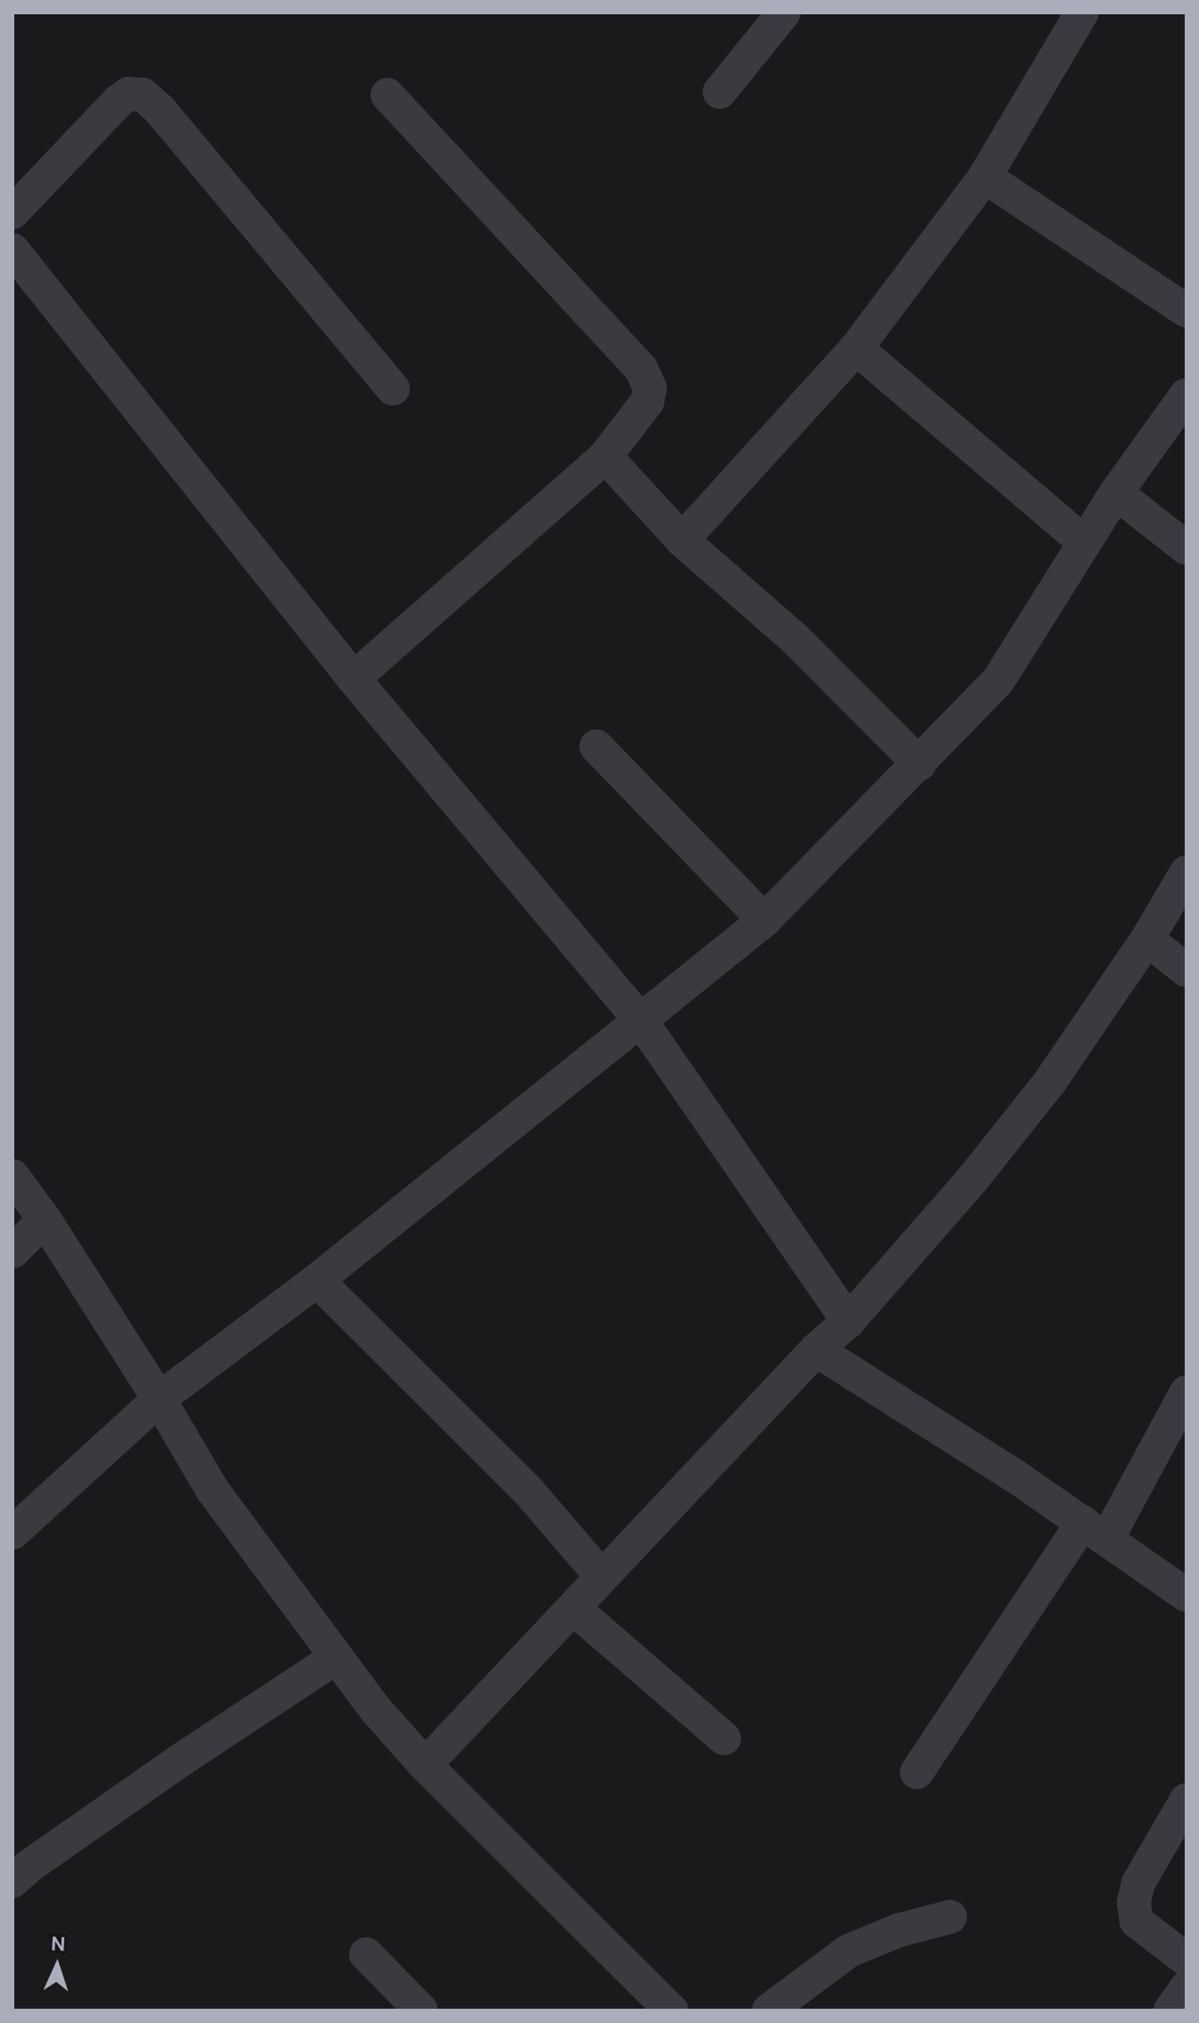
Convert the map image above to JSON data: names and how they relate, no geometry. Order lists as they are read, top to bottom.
{
  "north": "top"
}
